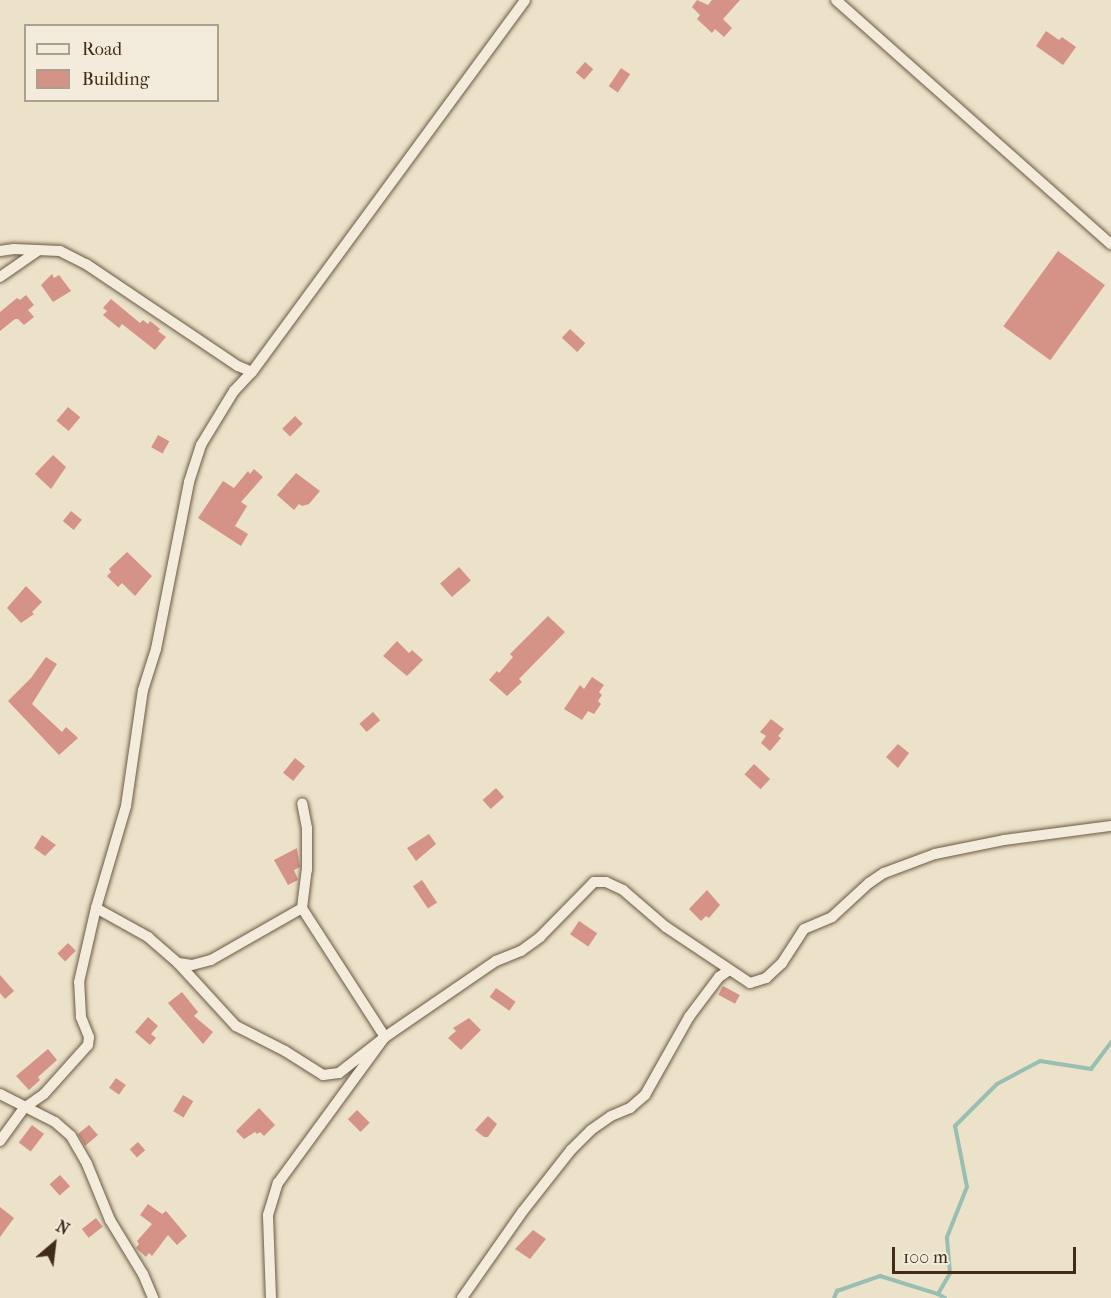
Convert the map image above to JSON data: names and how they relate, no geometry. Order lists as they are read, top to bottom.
{
  "legend": ["Road", "Building"],
  "scale_bar": "100 m",
  "north": "top right"
}
